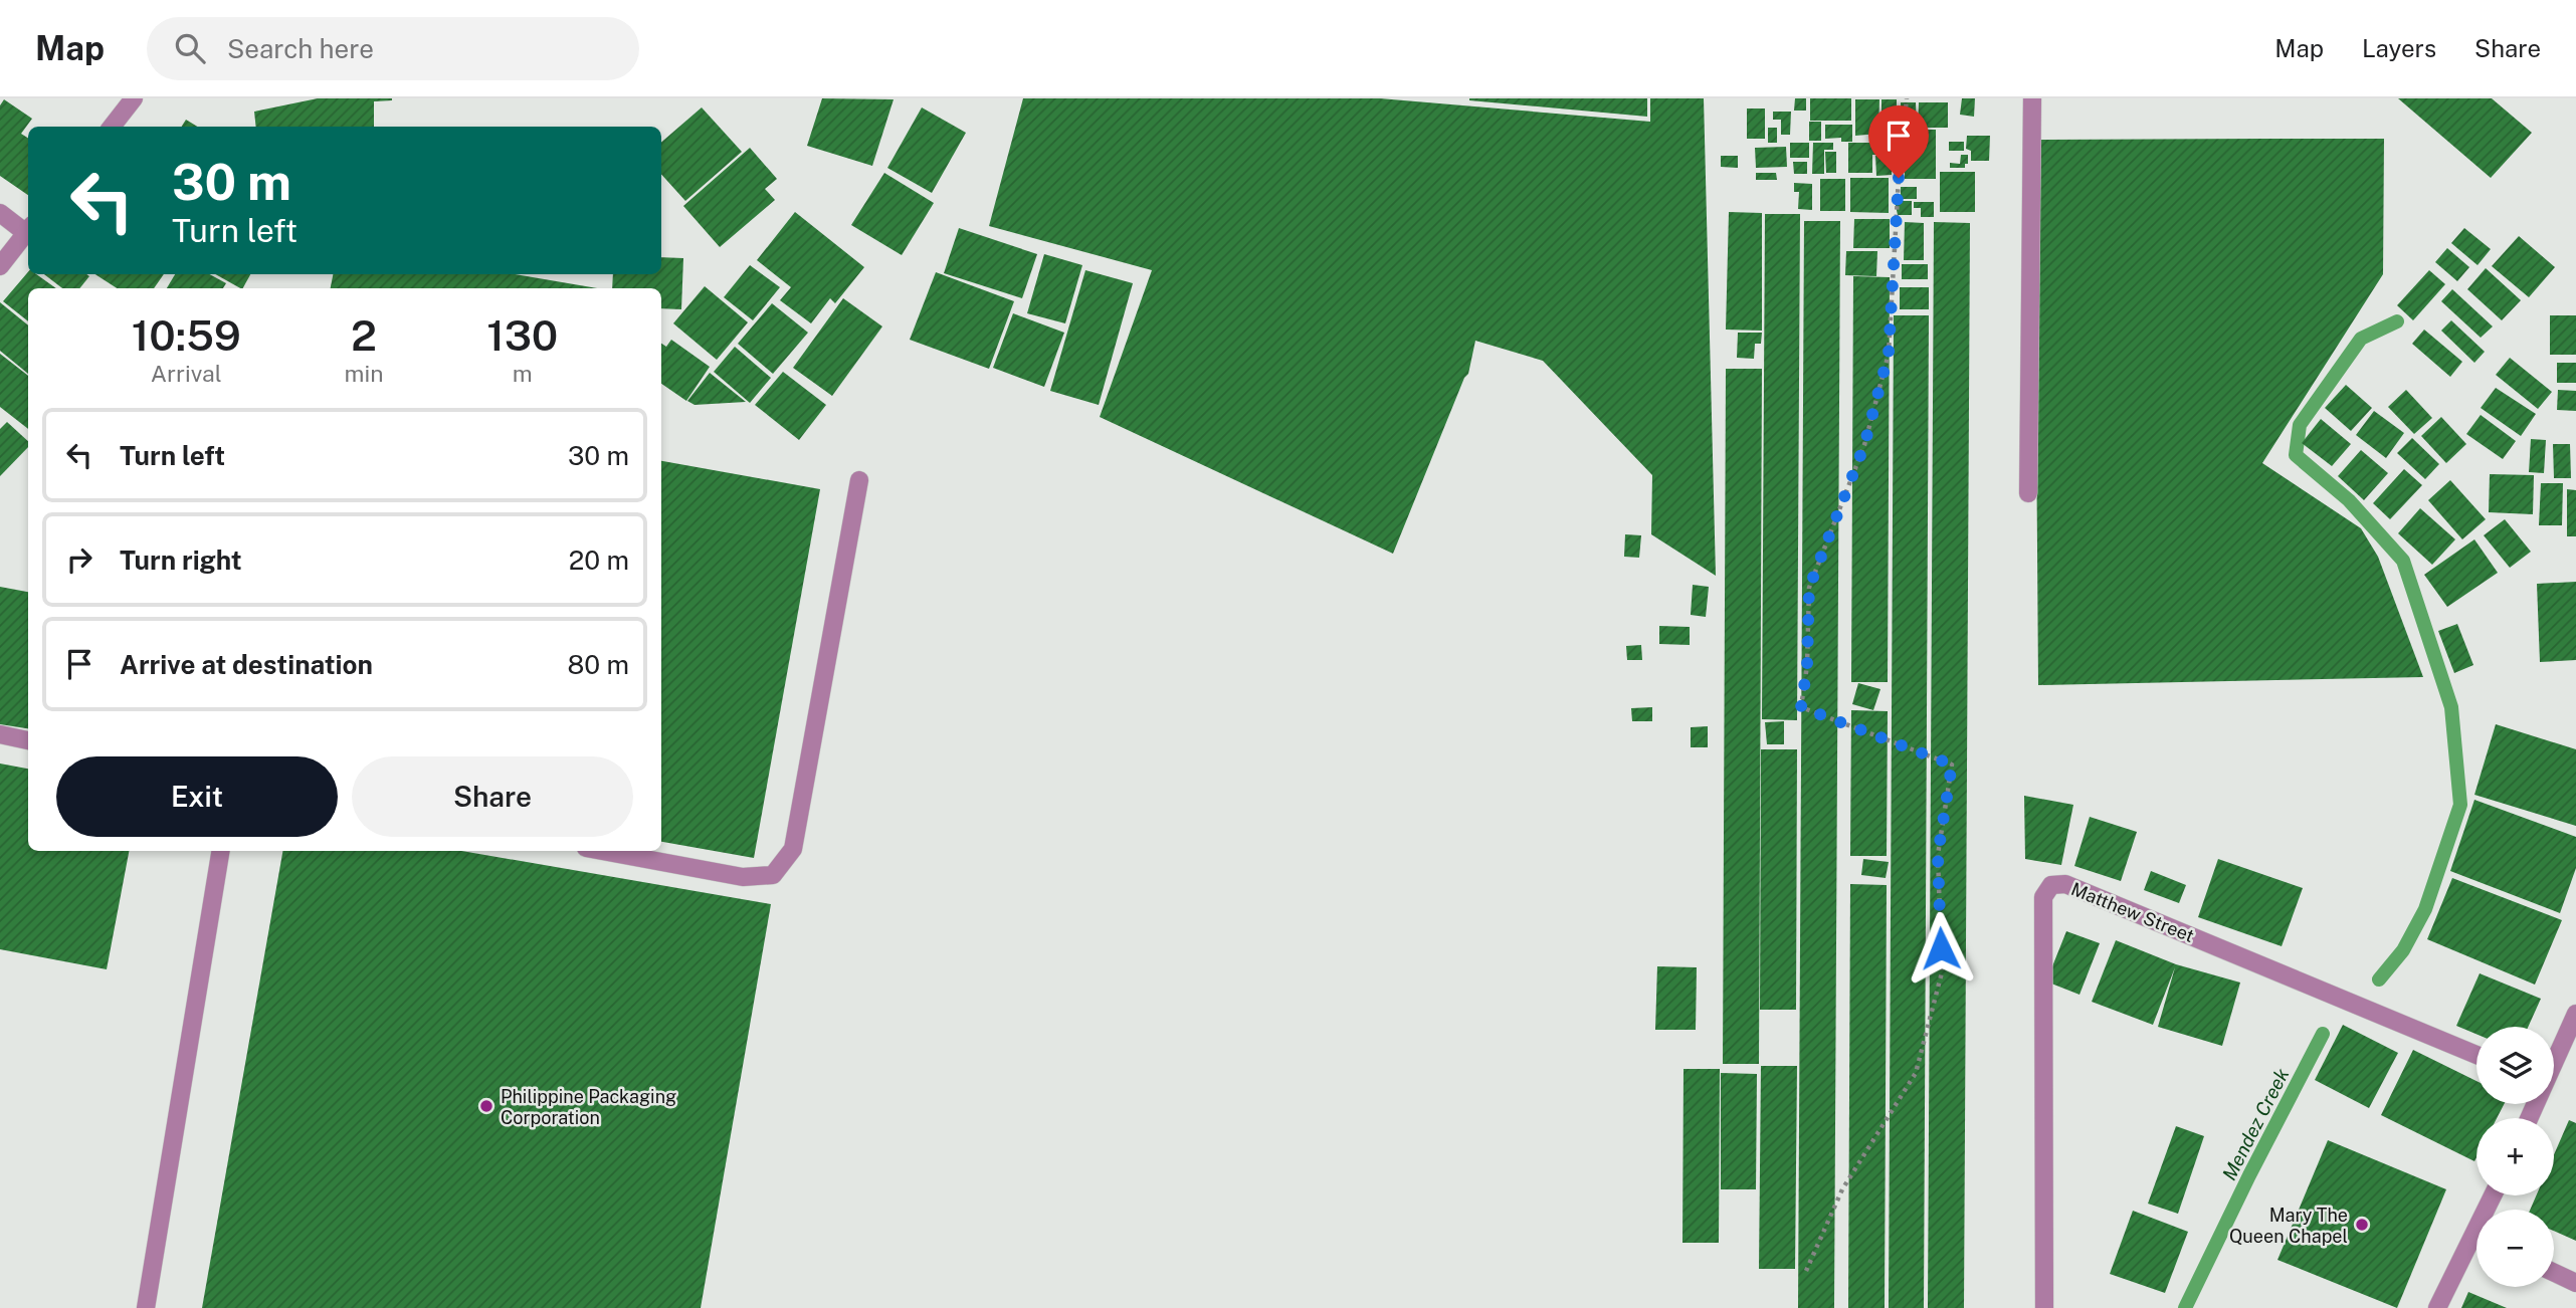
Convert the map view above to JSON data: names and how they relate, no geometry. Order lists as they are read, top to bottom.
{
  "streets": {
    "street": ["Matthew Street"]
  },
  "water": ["Mendez Creek"],
  "places": ["Philippine Packaging Corporation", "Mary The Queen Chapel"],
  "page": {
    "header": "Map",
    "search": "Search here",
    "nav": ["Map", "Layers", "Share"],
    "turn": ["30 m", "Turn left"],
    "eta": [
      "10:59",
      "Arrival",
      "2",
      "min",
      "130",
      "m"
    ],
    "list": [
      {
        "name": "Turn left",
        "value": "30 m"
      },
      {
        "name": "Turn right",
        "value": "20 m"
      },
      {
        "name": "Arrive at destination",
        "value": "80 m"
      }
    ],
    "buttons": ["Exit", "Share"],
    "map_buttons": ["+", "−"]
  }
}
